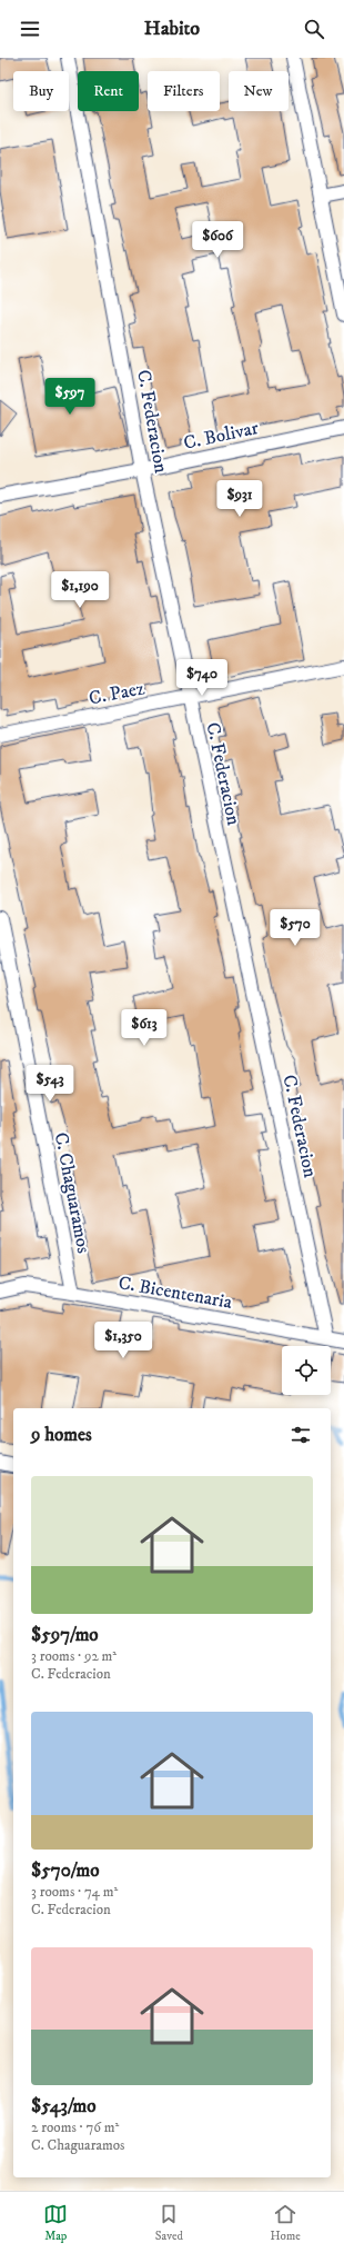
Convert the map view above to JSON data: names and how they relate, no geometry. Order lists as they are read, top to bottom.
{
  "streets": {
    "street": [
      "C. Federacion",
      "C. Bolivar",
      "C. Paez",
      "C. Chaguaramos",
      "C. Bicentenaria"
    ]
  },
  "crossings": [
    ["C. Federacion", "C. Bolivar"],
    ["C. Federacion", "C. Paez"],
    ["C. Federacion", "C. Bicentenaria"],
    ["C. Chaguaramos", "C. Bicentenaria"]
  ],
  "page": {
    "header": "Habito",
    "chip": [
      "Buy",
      "Rent",
      "Filters",
      "New"
    ],
    "price": [
      "$606",
      "$597",
      "$931",
      "$1,190",
      "$740",
      "$570",
      "$613",
      "$543",
      "$1,350"
    ],
    "heading": "9 homes",
    "list": [
      {
        "name": "$597/mo",
        "note": "3 rooms · 92 m² · C. Federacion"
      },
      {
        "name": "$570/mo",
        "note": "3 rooms · 74 m² · C. Federacion"
      },
      {
        "name": "$543/mo",
        "note": "2 rooms · 76 m² · C. Chaguaramos"
      }
    ],
    "tabs": ["Map", "Saved", "Home"]
  }
}
